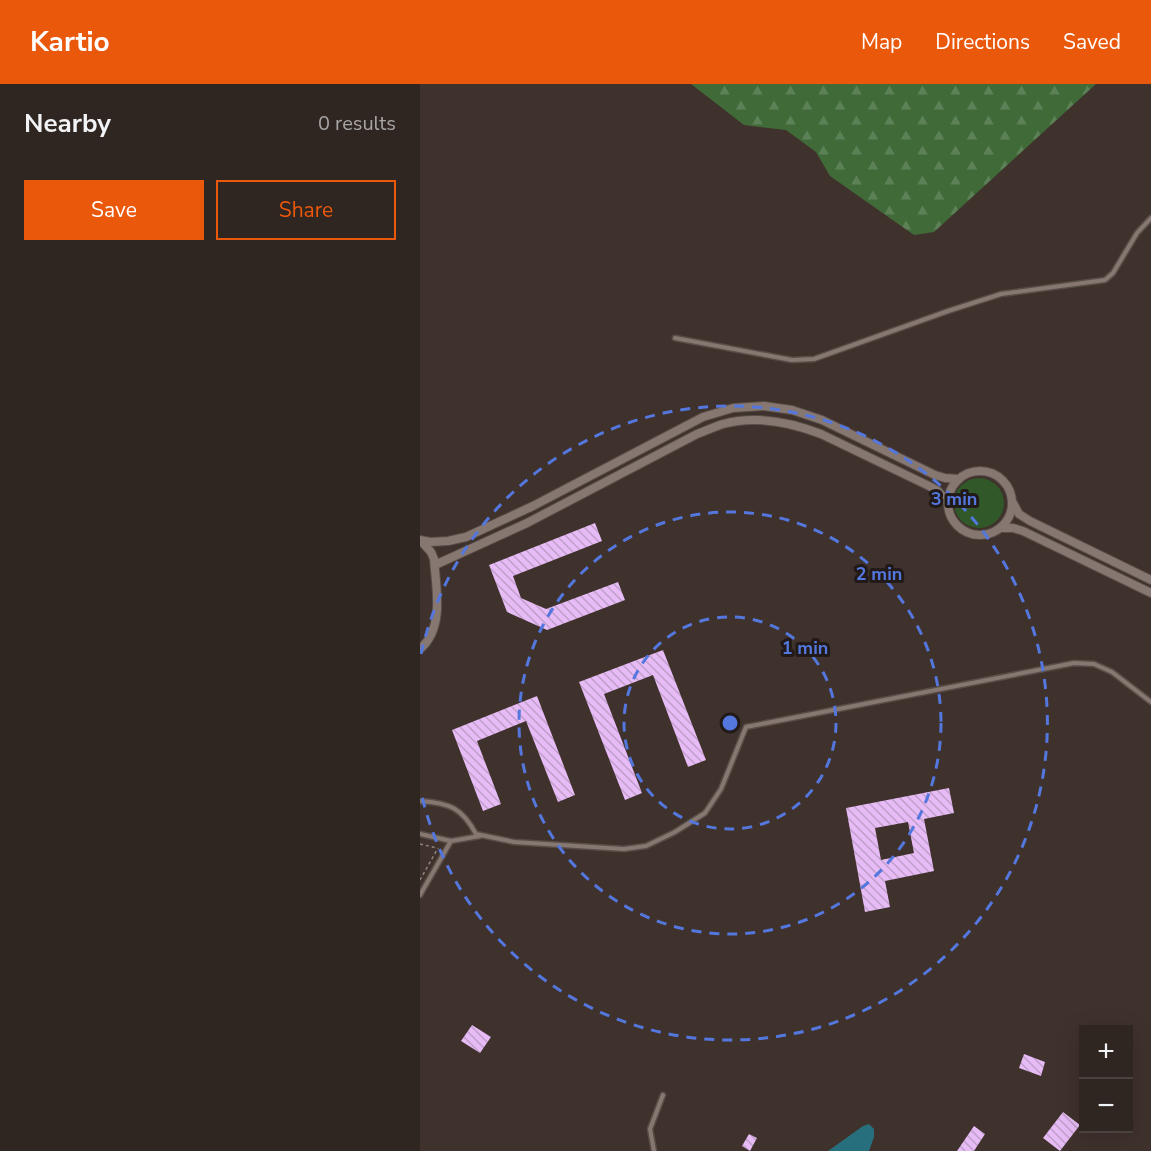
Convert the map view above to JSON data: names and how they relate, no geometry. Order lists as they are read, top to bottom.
{
  "page": {
    "header": "Kartio",
    "nav": ["Map", "Directions", "Saved"],
    "heading": ["Nearby", "0 results"],
    "buttons": ["Save", "Share"],
    "map_buttons": ["+", "−"]
  },
  "rings": ["3 min", "2 min", "1 min"]
}
